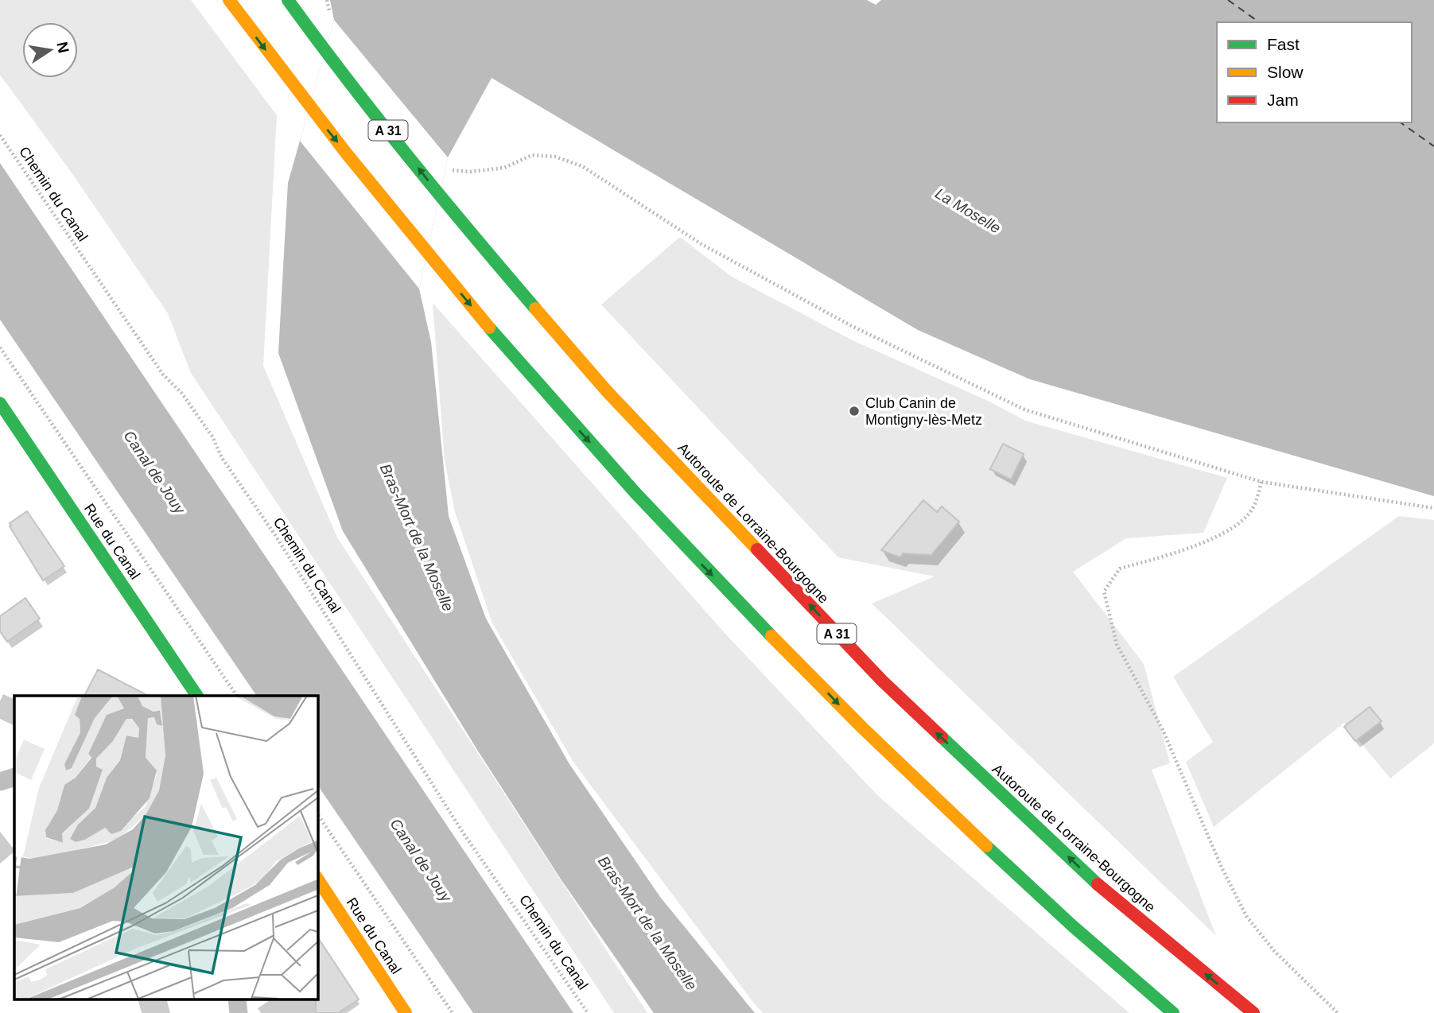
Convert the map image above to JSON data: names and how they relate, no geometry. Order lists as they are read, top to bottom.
{
  "streets": {
    "main road": ["A 31", "Autoroute de Lorraine-Bourgogne", "Rue du Canal"],
    "path": ["Chemin du Canal"]
  },
  "water": ["La Moselle", "Canal de Jouy", "Bras-Mort de la Moselle"],
  "places": ["Club Canin de Montigny-lès-Metz"],
  "legend": ["Fast", "Slow", "Jam"],
  "north": "right"
}
